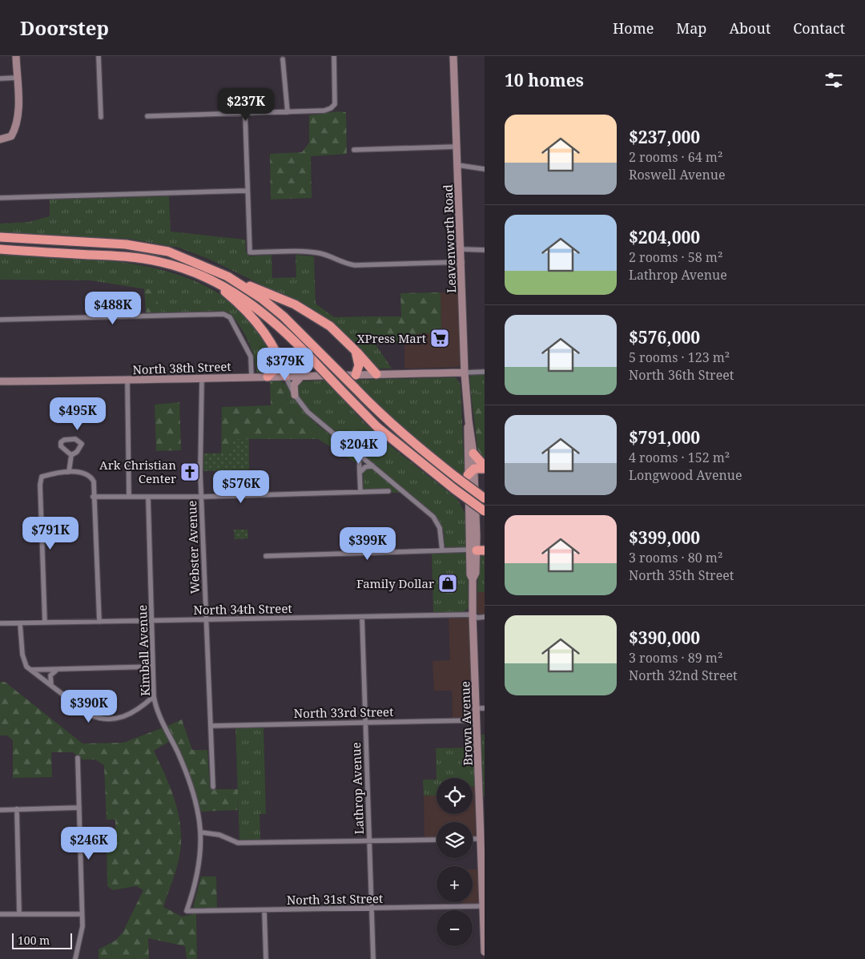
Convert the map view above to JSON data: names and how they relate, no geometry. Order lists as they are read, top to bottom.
{
  "streets": {
    "main road": ["Leavenworth Road", "North 38th Street", "Brown Avenue"],
    "street": [
      "Webster Avenue",
      "North 34th Street",
      "Kimball Avenue",
      "North 33rd Street",
      "Lathrop Avenue",
      "North 31st Street"
    ]
  },
  "crossings": [
    ["Leavenworth Road", "North 38th Street"],
    ["Leavenworth Road", "North 34th Street"],
    ["Leavenworth Road", "Brown Avenue"],
    ["North 38th Street", "Webster Avenue"],
    ["Webster Avenue", "North 34th Street"],
    ["Webster Avenue", "North 33rd Street"],
    ["North 34th Street", "Kimball Avenue"],
    ["North 34th Street", "Brown Avenue"],
    ["North 34th Street", "Lathrop Avenue"],
    ["Kimball Avenue", "North 31st Street"],
    ["North 33rd Street", "Brown Avenue"],
    ["North 33rd Street", "Lathrop Avenue"],
    ["Brown Avenue", "North 31st Street"],
    ["Lathrop Avenue", "North 31st Street"]
  ],
  "places": {
    "supermarket": ["XPress Mart"],
    "church": ["Ark Christian Center"],
    "shop": ["Family Dollar"]
  },
  "scale_bar": "100 m",
  "page": {
    "header": "Doorstep",
    "nav": [
      "Home",
      "Map",
      "About",
      "Contact"
    ],
    "heading": "10 homes",
    "price": [
      "$237K",
      "$488K",
      "$379K",
      "$495K",
      "$204K",
      "$576K",
      "$791K",
      "$399K",
      "$390K",
      "$246K"
    ],
    "list": [
      {
        "name": "$237,000",
        "note": "2 rooms · 64 m² · Roswell Avenue"
      },
      {
        "name": "$204,000",
        "note": "2 rooms · 58 m² · Lathrop Avenue"
      },
      {
        "name": "$576,000",
        "note": "5 rooms · 123 m² · North 36th Street"
      },
      {
        "name": "$791,000",
        "note": "4 rooms · 152 m² · Longwood Avenue"
      },
      {
        "name": "$399,000",
        "note": "3 rooms · 80 m² · North 35th Street"
      },
      {
        "name": "$390,000",
        "note": "3 rooms · 89 m² · North 32nd Street"
      }
    ],
    "map_buttons": ["+", "−"],
    "scale": "100 m"
  }
}
